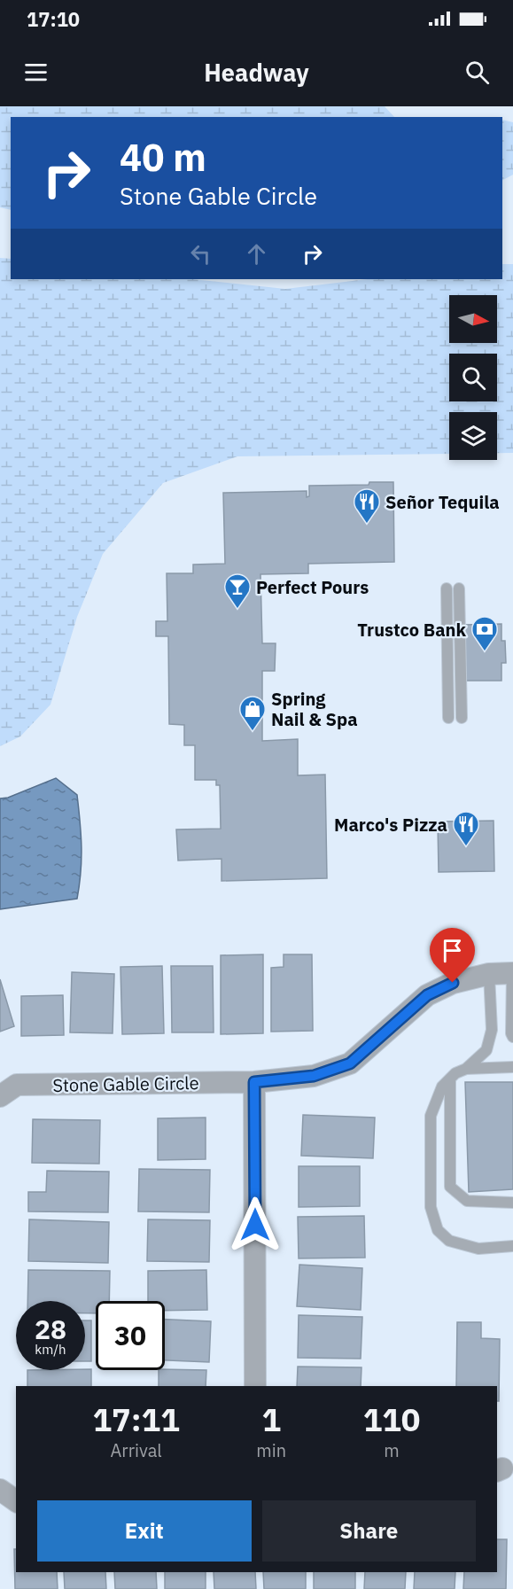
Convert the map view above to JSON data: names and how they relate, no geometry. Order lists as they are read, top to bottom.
{
  "streets": {
    "street": ["Stone Gable Circle"]
  },
  "places": {
    "restaurant": ["Señor Tequila", "Marco's Pizza"],
    "bar": ["Perfect Pours"],
    "bank": ["Trustco Bank"],
    "shop": ["Spring Nail & Spa"]
  },
  "north": "right",
  "page": {
    "status": "17:10",
    "header": "Headway",
    "turn": ["40 m", "Stone Gable Circle"],
    "speed": "28 km/h",
    "limit": "30",
    "eta": [
      "17:11",
      "Arrival",
      "1",
      "min",
      "110",
      "m"
    ],
    "buttons": ["Exit", "Share"]
  }
}
